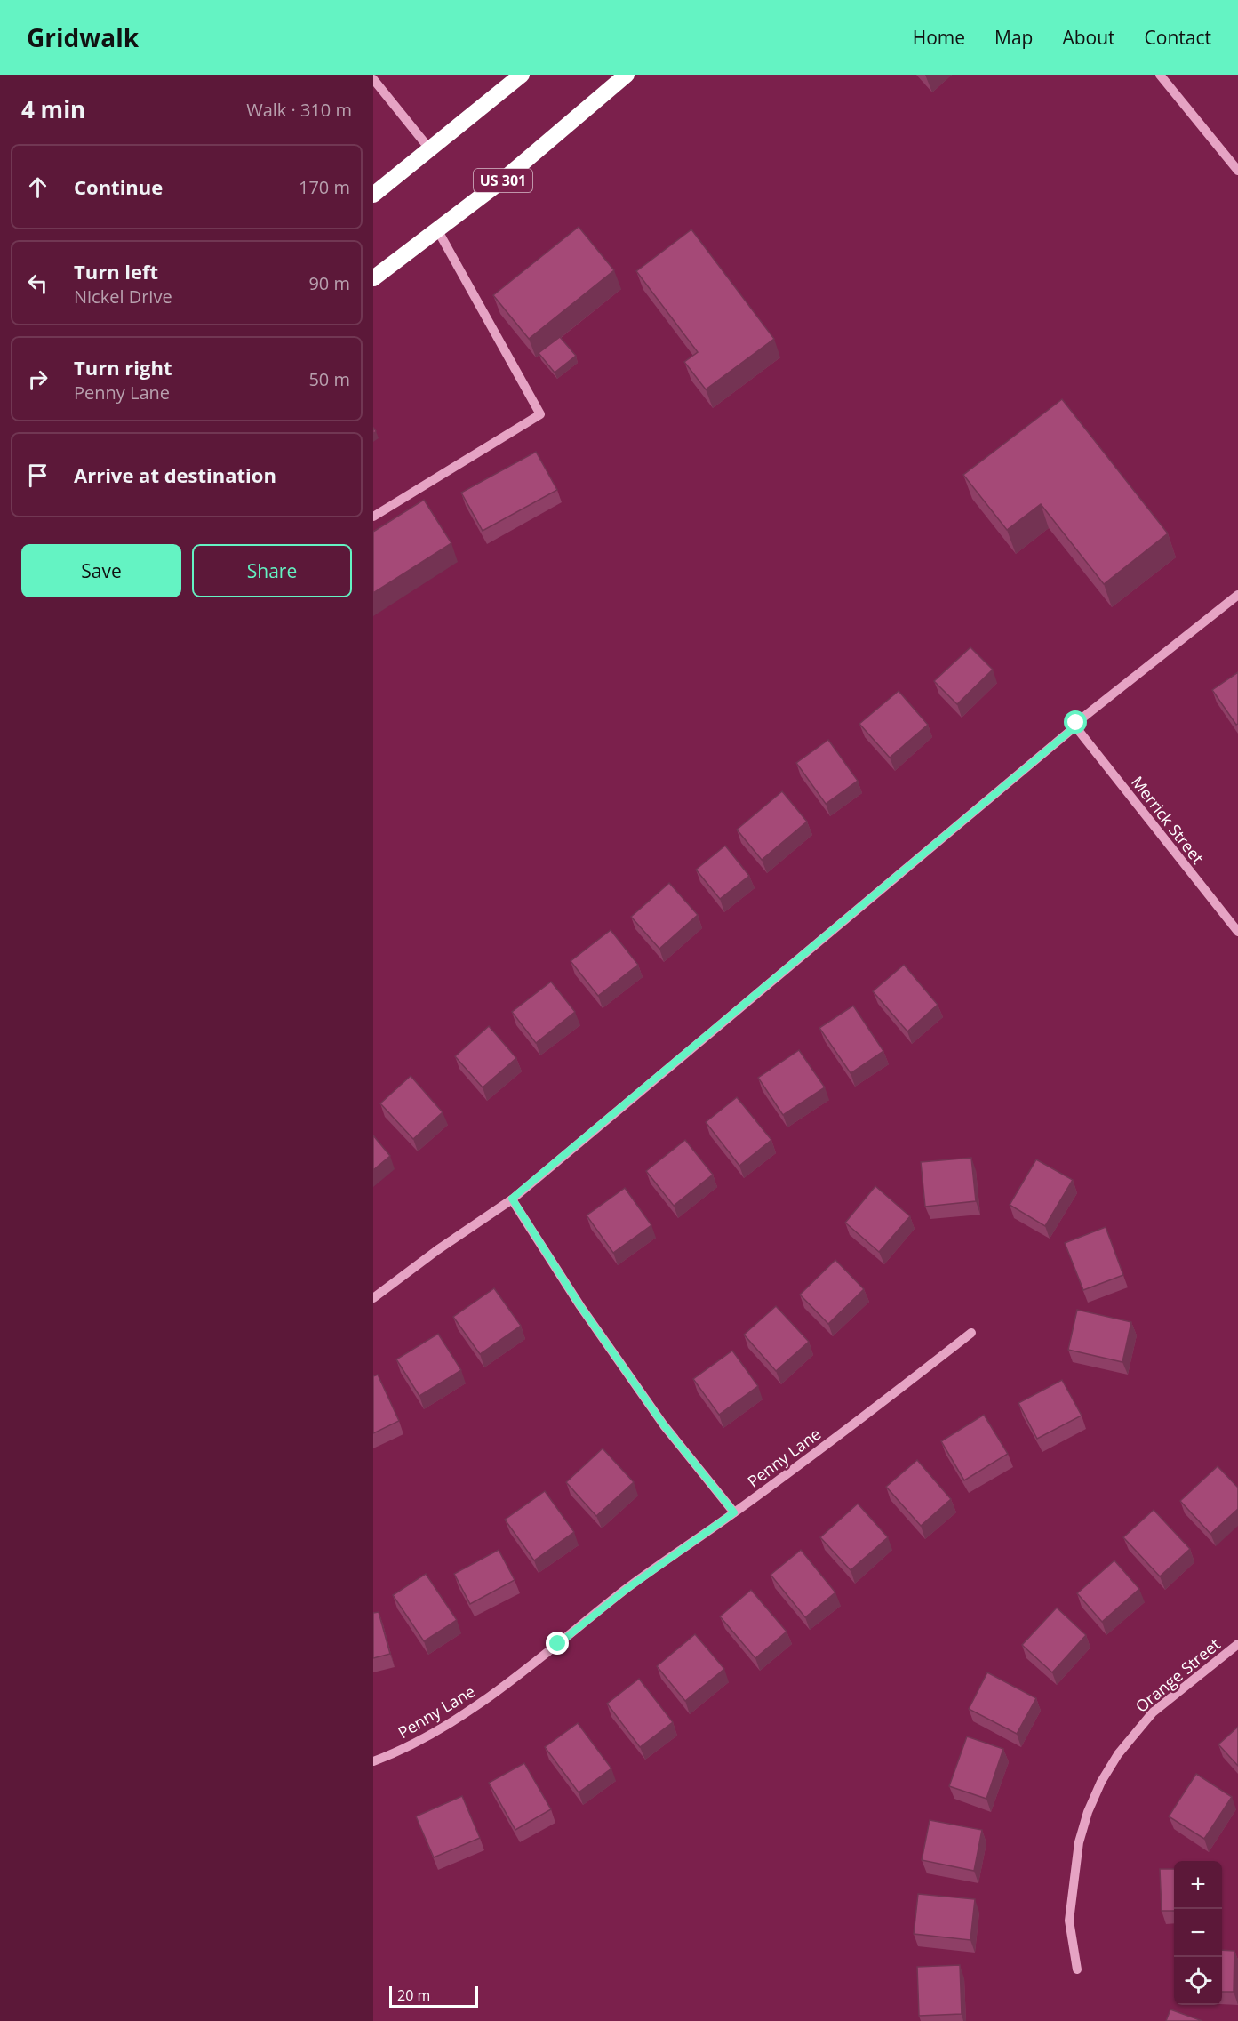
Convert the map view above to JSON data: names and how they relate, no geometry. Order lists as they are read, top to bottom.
{
  "streets": {
    "highway": ["US 301"],
    "street": ["Merrick Street", "Penny Lane", "Orange Street"]
  },
  "scale_bar": "20 m",
  "page": {
    "header": "Gridwalk",
    "nav": [
      "Home",
      "Map",
      "About",
      "Contact"
    ],
    "heading": ["4 min", "Walk · 310 m"],
    "list": [
      ["Continue", "170 m"],
      ["Turn left", "Nickel Drive", "90 m"],
      ["Turn right", "Penny Lane", "50 m"],
      "Arrive at destination"
    ],
    "buttons": ["Save", "Share"],
    "map_buttons": ["+", "−"],
    "scale": "20 m"
  }
}
